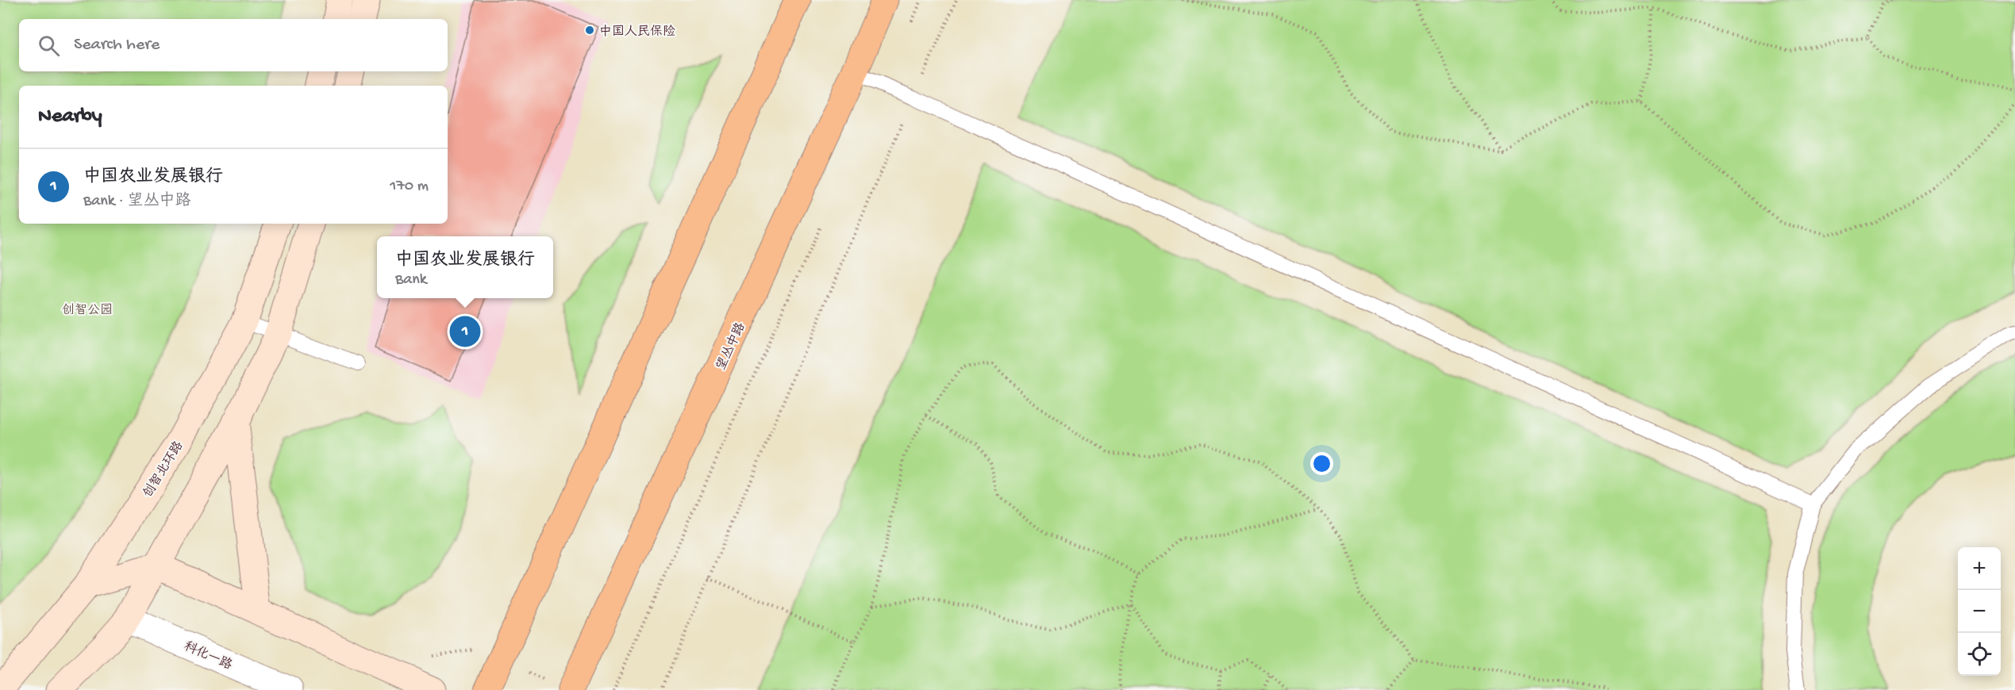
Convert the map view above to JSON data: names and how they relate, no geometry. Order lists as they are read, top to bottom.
{
  "streets": {
    "main road": ["望丛中路", "创智北环路"],
    "street": ["科化一路"]
  },
  "parks": ["创智公园"],
  "places": ["中国人民保险"],
  "page": {
    "search": "Search here",
    "heading": "Nearby",
    "list": [
      {
        "mark": "1",
        "name": "中国农业发展银行",
        "note": "Bank · 望丛中路",
        "value": "170 m"
      }
    ],
    "popup": ["中国农业发展银行", "Bank"],
    "pins": "1",
    "map_buttons": ["+", "−"]
  }
}
